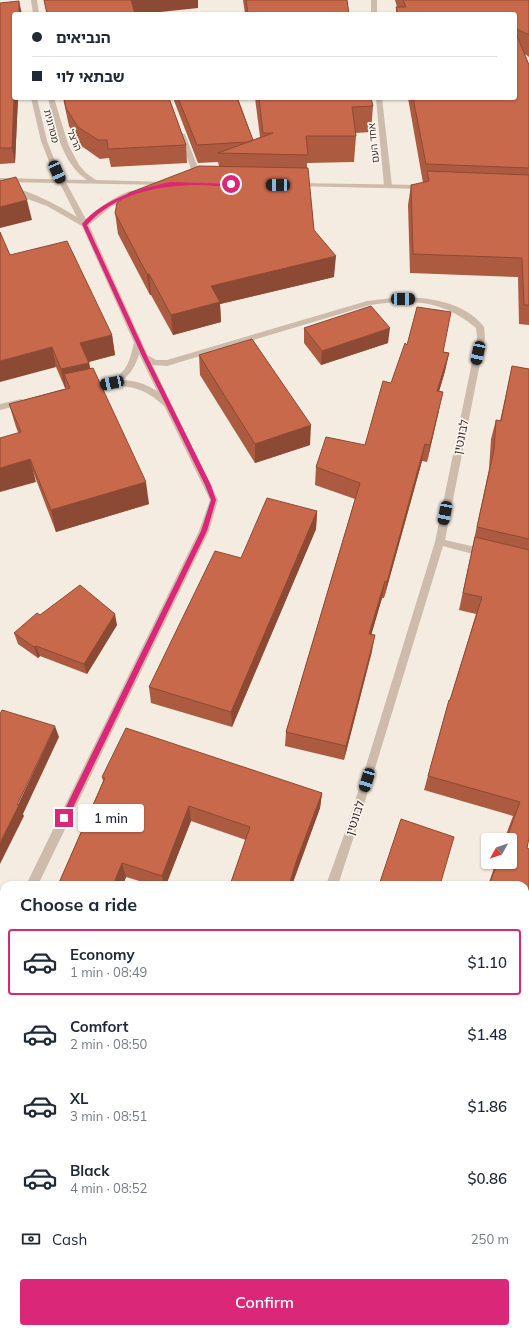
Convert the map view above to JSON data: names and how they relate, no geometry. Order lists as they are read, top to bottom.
{
  "streets": {
    "street": [
      "מטרונית",
      "הרצל",
      "אחד העם",
      "לבונטין"
    ]
  },
  "crossings": [
    ["מטרונית", "לבונטין"]
  ],
  "north": "bottom left",
  "page": {
    "banner": ["הנביאים", "שבתאי לוי"],
    "bubble": "1 min",
    "heading": "Choose a ride",
    "list": [
      {
        "name": "Economy",
        "note": "1 min · 08:49",
        "value": "$1.10"
      },
      {
        "name": "Comfort",
        "note": "2 min · 08:50",
        "value": "$1.48"
      },
      {
        "name": "XL",
        "note": "3 min · 08:51",
        "value": "$1.86"
      },
      {
        "name": "Black",
        "note": "4 min · 08:52",
        "value": "$0.86"
      }
    ],
    "pay": ["Cash", "250 m"],
    "buttons": "Confirm"
  }
}
